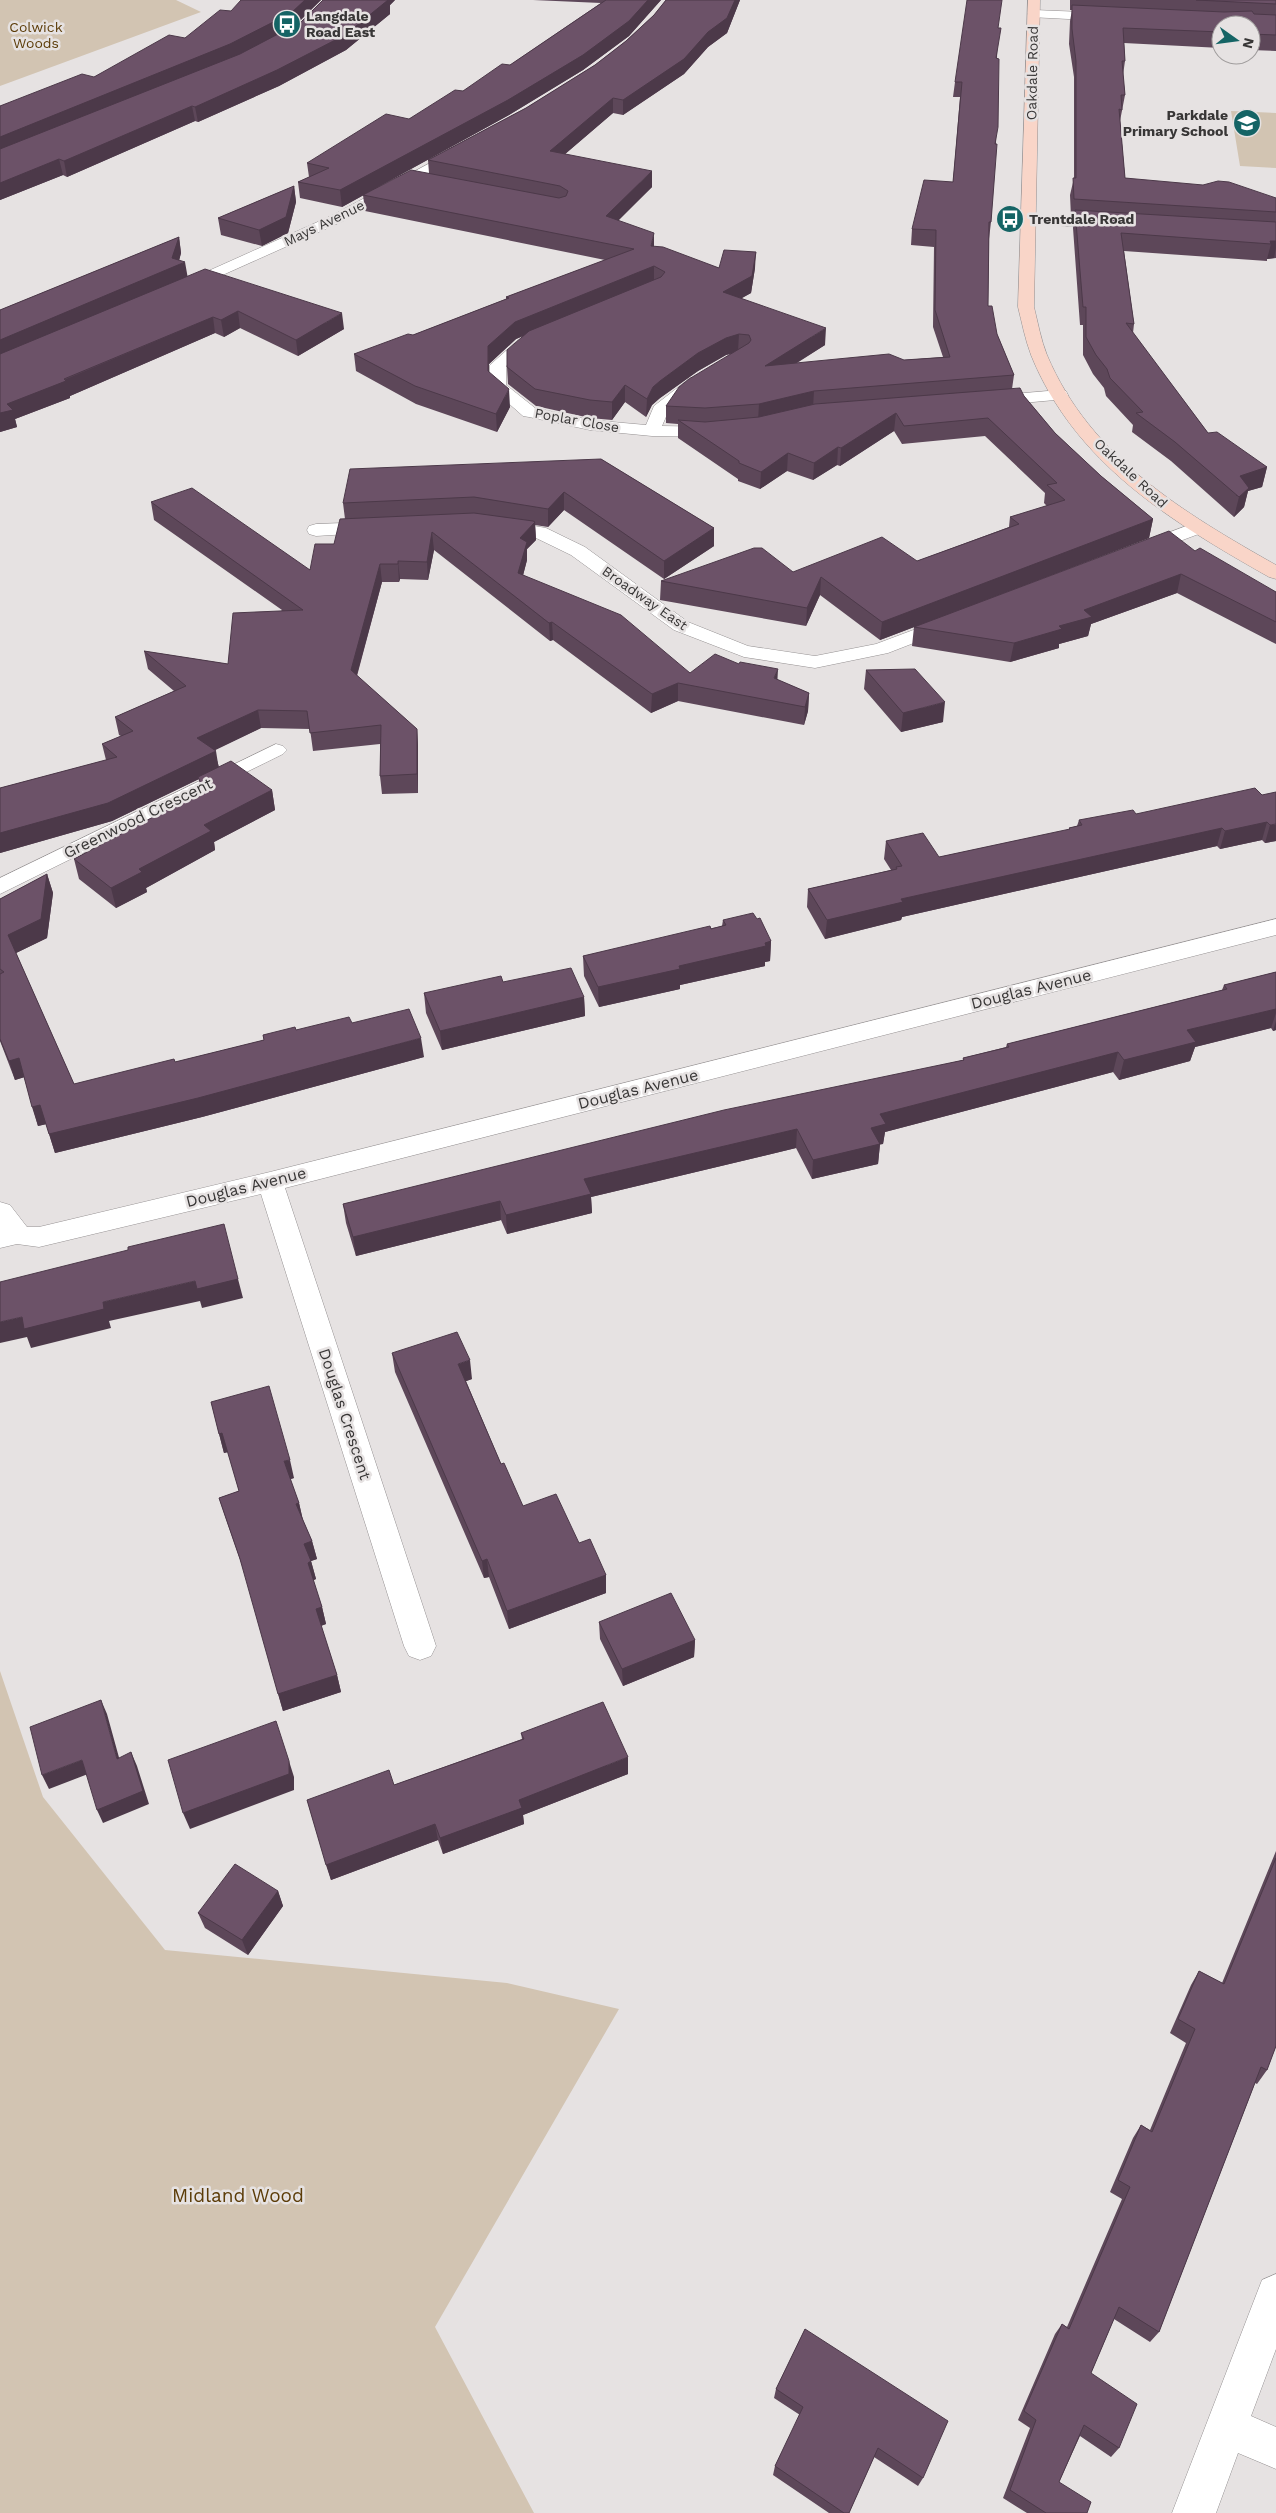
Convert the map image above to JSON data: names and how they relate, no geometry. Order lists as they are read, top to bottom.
{
  "streets": {
    "street": [
      "Oakdale Road",
      "Mays Avenue",
      "Poplar Close",
      "Broadway East",
      "Greenwood Crescent",
      "Douglas Avenue",
      "Douglas Crescent"
    ]
  },
  "crossings": [
    ["Douglas Avenue", "Douglas Crescent"]
  ],
  "parks": ["Colwick Woods", "Midland Wood"],
  "places": {
    "bus stop": ["Langdale Road East", "Trentdale Road"],
    "school or university": ["Parkdale Primary School"]
  },
  "north": "right"
}
